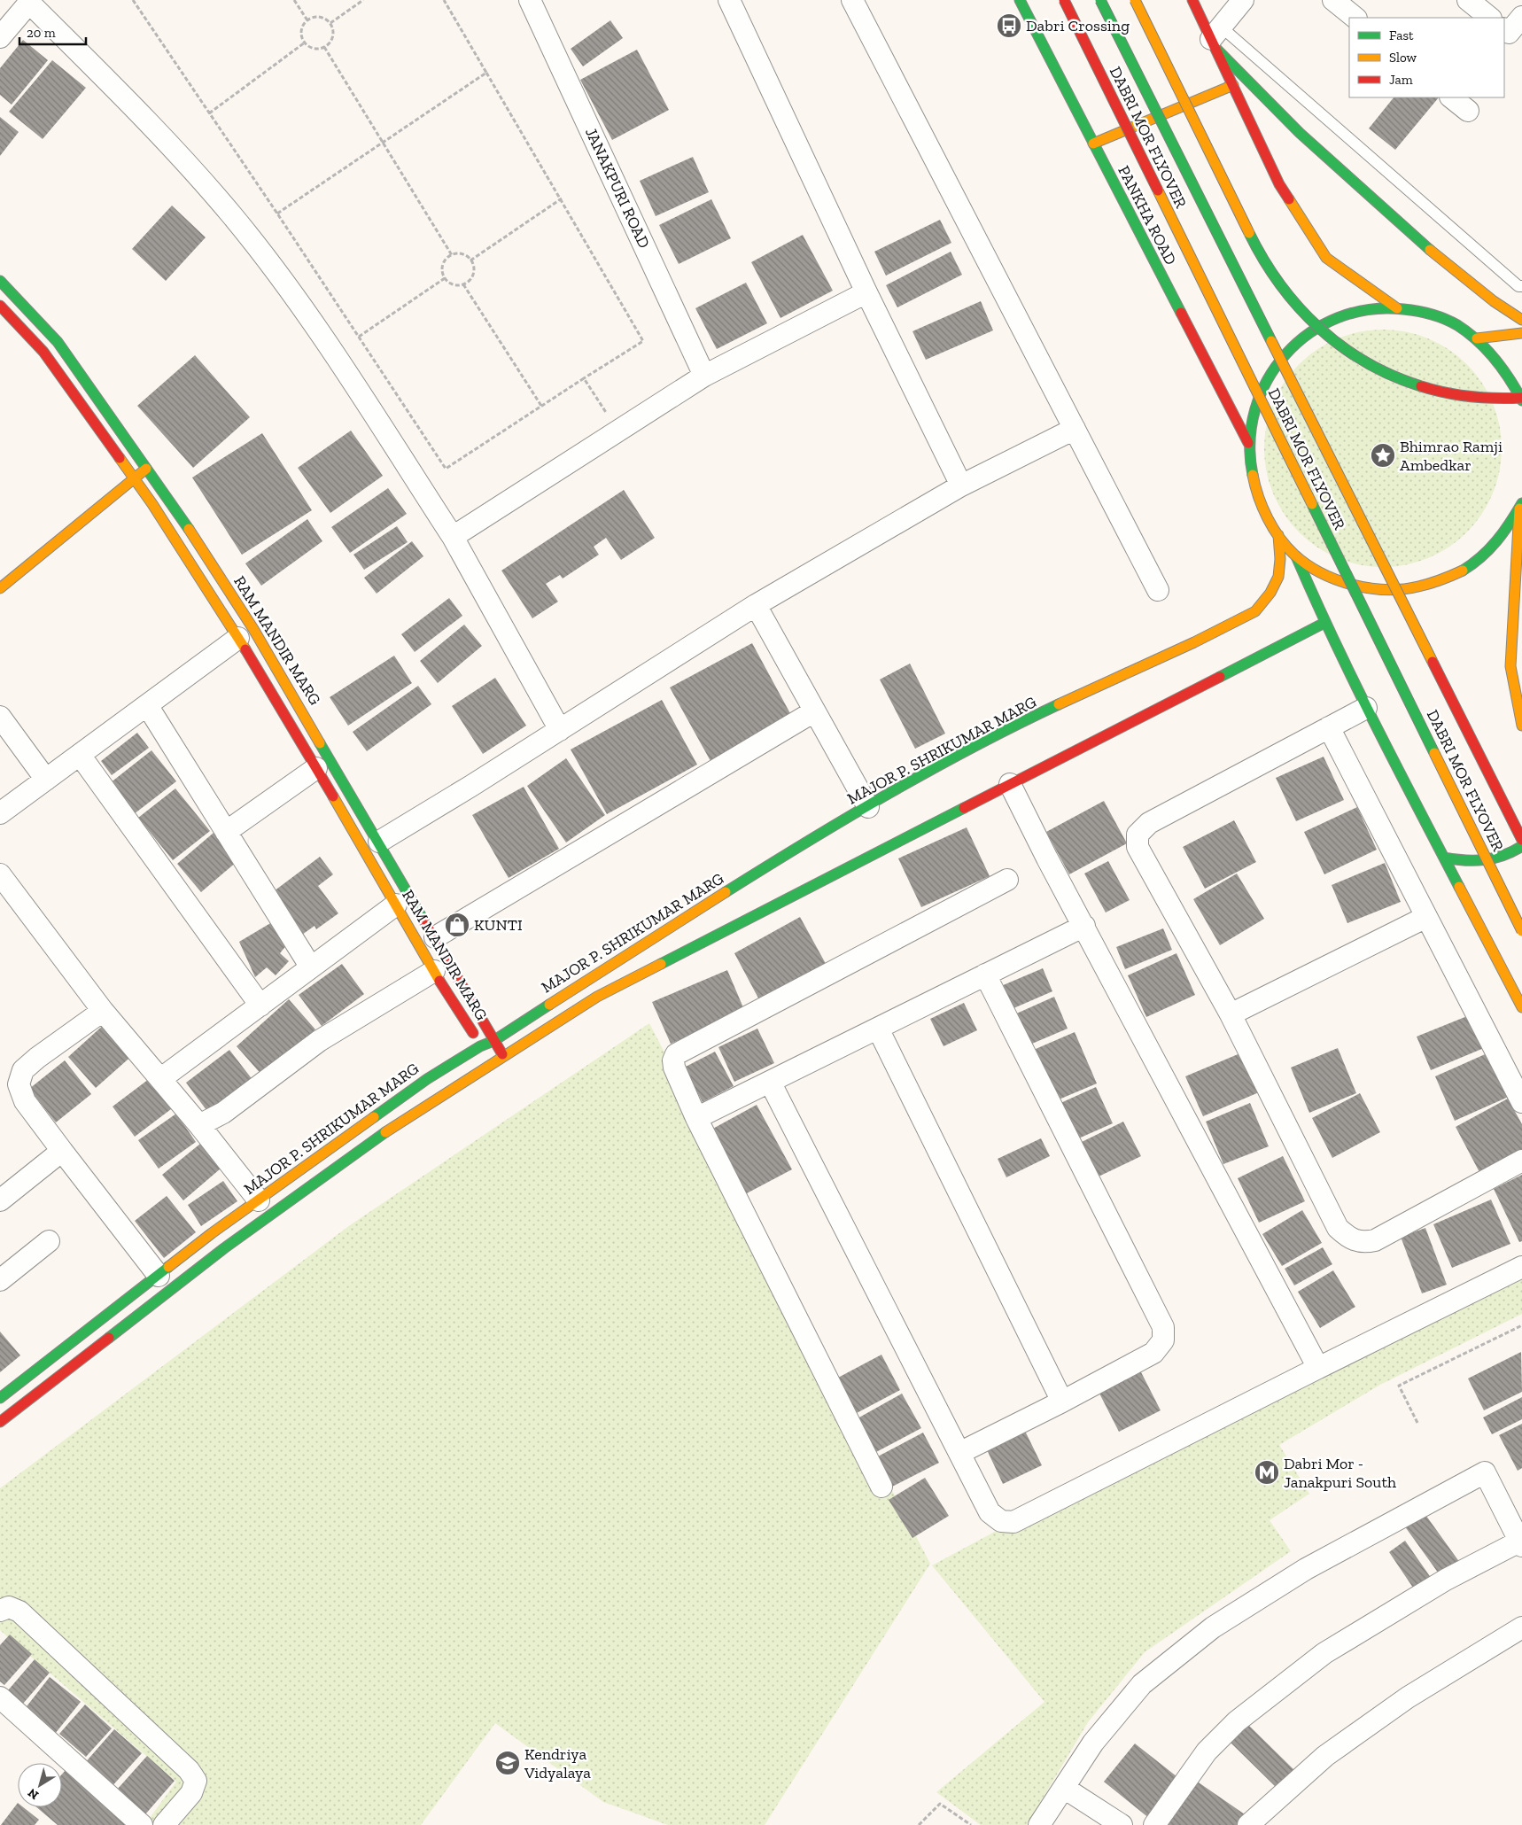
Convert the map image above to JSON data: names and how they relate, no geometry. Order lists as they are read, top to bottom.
{
  "streets": {
    "main road": [
      "DABRI MOR FLYOVER",
      "PANKHA ROAD",
      "RAM MANDIR MARG",
      "MAJOR P. SHRIKUMAR MARG"
    ],
    "street": ["JANAKPURI ROAD"]
  },
  "crossings": [
    ["RAM MANDIR MARG", "MAJOR P. SHRIKUMAR MARG"]
  ],
  "places": {
    "bus stop": ["Dabri Crossing"],
    "place": ["Bhimrao Ramji Ambedkar"],
    "shop": ["KUNTI"],
    "metro station": ["Dabri Mor - Janakpuri South"],
    "school or university": ["Kendriya Vidyalaya"]
  },
  "legend": ["Fast", "Slow", "Jam"],
  "scale_bar": "20 m",
  "north": "bottom left"
}
